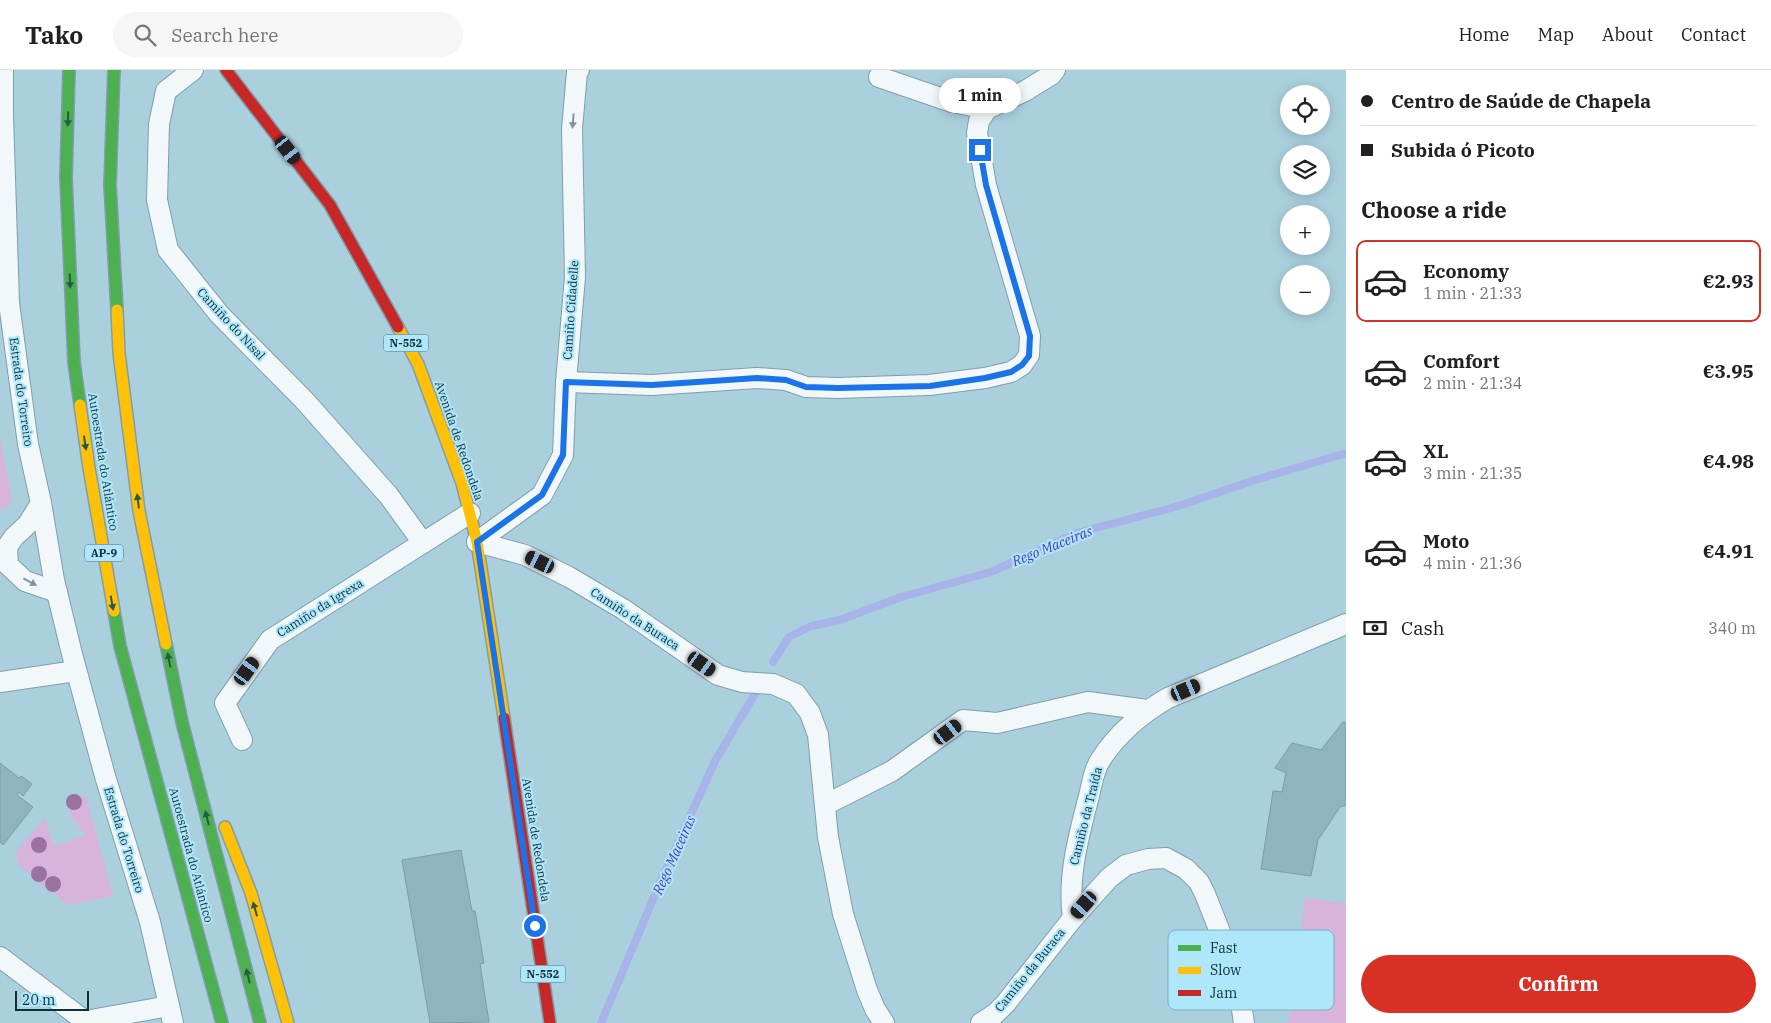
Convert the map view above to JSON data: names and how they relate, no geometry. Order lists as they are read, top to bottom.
{
  "streets": {
    "highway": [
      "N-552",
      "Avenida de Redondela",
      "Autoestrada do Atlántico",
      "AP-9"
    ],
    "street": [
      "Camiño Cidadelle",
      "Camiño do Nisal",
      "Estrada do Torreiro",
      "Camiño da Igrexa",
      "Camiño da Buraca",
      "Camiño da Traída"
    ]
  },
  "crossings": [
    ["Camiño Cidadelle", "Avenida de Redondela"],
    ["Camiño Cidadelle", "Camiño da Buraca"],
    ["Camiño do Nisal", "Camiño da Igrexa"],
    ["Avenida de Redondela", "Camiño da Igrexa"],
    ["Avenida de Redondela", "Camiño da Buraca"],
    ["Camiño da Buraca", "Camiño da Traída"]
  ],
  "one_way": ["Camiño Cidadelle"],
  "water": ["Rego Maceiras"],
  "legend": ["Fast", "Slow", "Jam"],
  "scale_bar": "20 m",
  "page": {
    "header": "Tako",
    "search": "Search here",
    "nav": [
      "Home",
      "Map",
      "About",
      "Contact"
    ],
    "banner": ["Centro de Saúde de Chapela", "Subida ó Picoto"],
    "bubble": "1 min",
    "map_buttons": ["+", "−"],
    "heading": "Choose a ride",
    "list": [
      {
        "name": "Economy",
        "note": "1 min · 21:33",
        "value": "€2.93"
      },
      {
        "name": "Comfort",
        "note": "2 min · 21:34",
        "value": "€3.95"
      },
      {
        "name": "XL",
        "note": "3 min · 21:35",
        "value": "€4.98"
      },
      {
        "name": "Moto",
        "note": "4 min · 21:36",
        "value": "€4.91"
      }
    ],
    "pay": ["Cash", "340 m"],
    "buttons": "Confirm",
    "scale": "20 m"
  }
}
